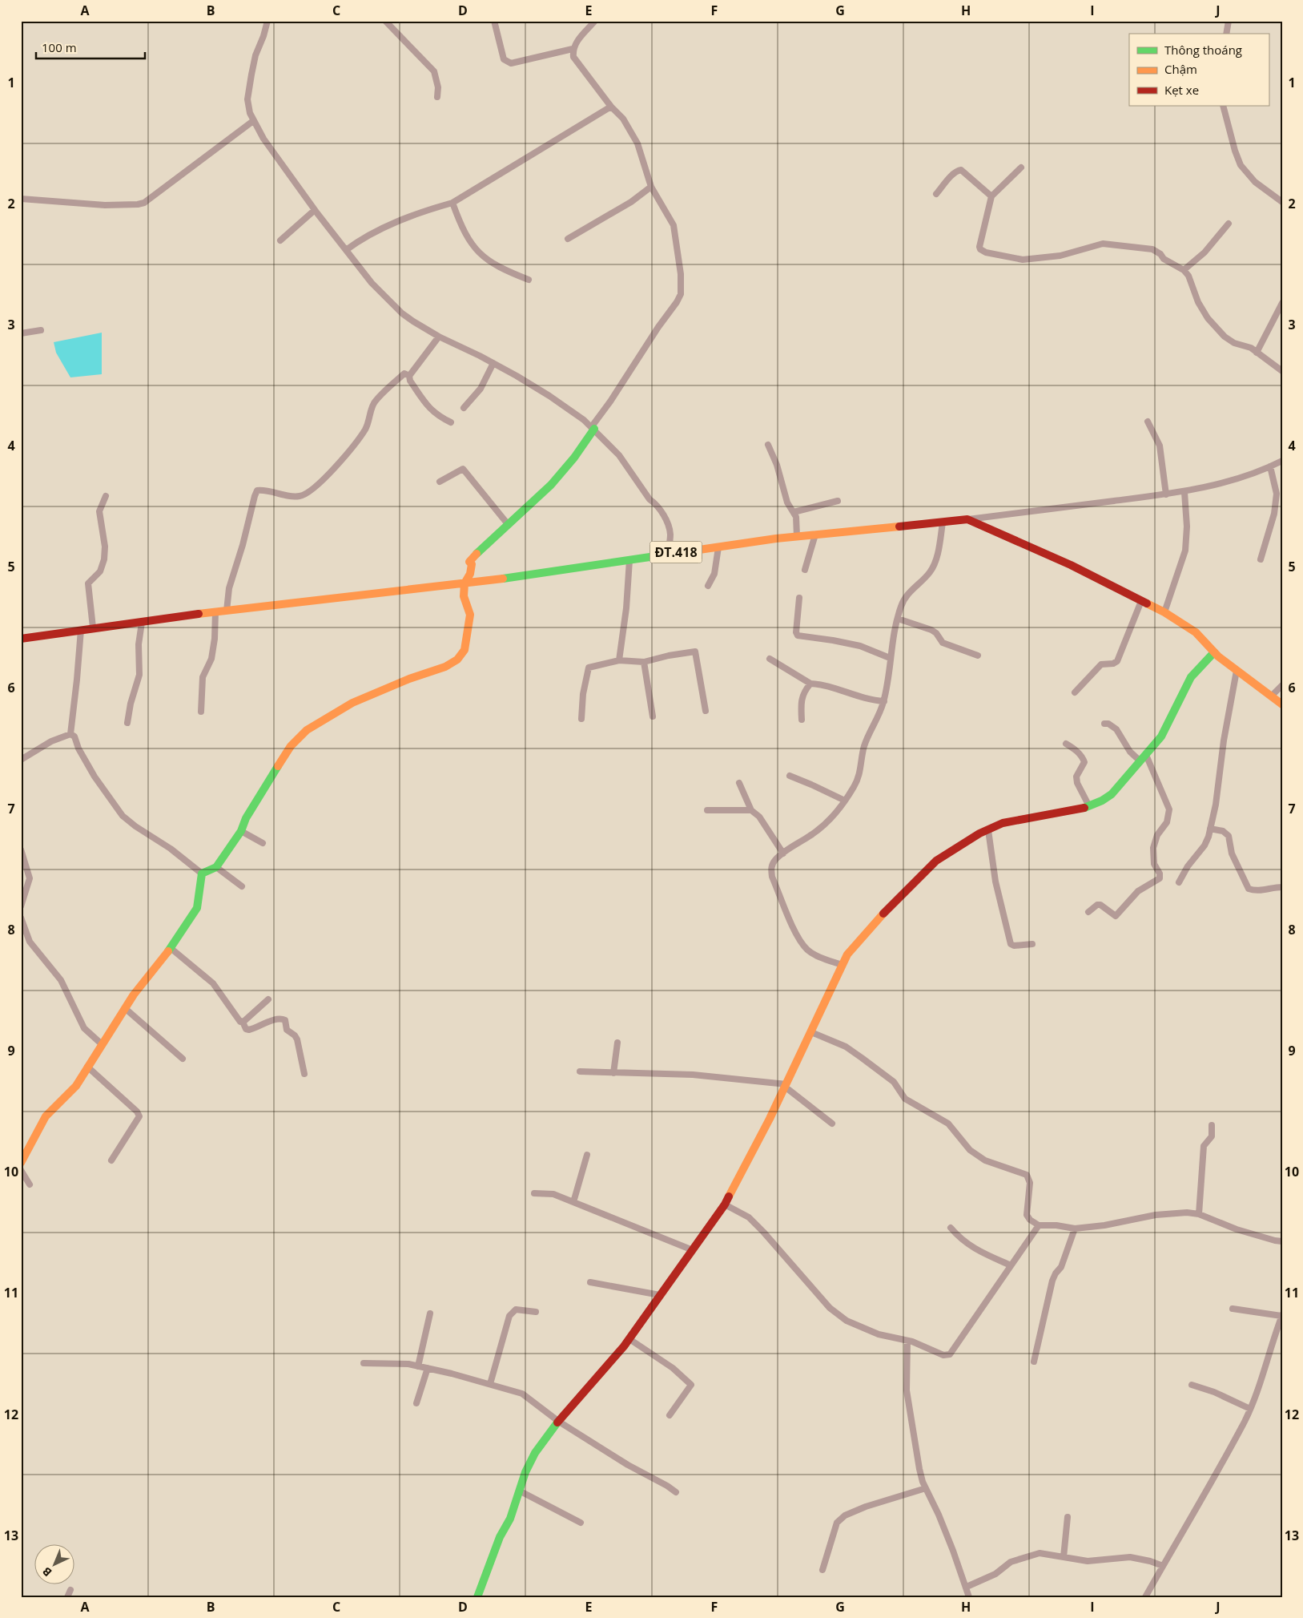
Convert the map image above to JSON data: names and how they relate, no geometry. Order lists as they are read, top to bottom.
{
  "streets": {
    "street": ["ĐT.418"]
  },
  "legend": ["Thông thoáng", "Chậm", "Kẹt xe"],
  "scale_bar": "100 m",
  "north": "bottom left",
  "grid": {
    "columns": [
      "A",
      "B",
      "C",
      "D",
      "E",
      "F",
      "G",
      "H",
      "I",
      "J"
    ],
    "rows": [
      "1",
      "2",
      "3",
      "4",
      "5",
      "6",
      "7",
      "8",
      "9",
      "10",
      "11",
      "12",
      "13"
    ]
  }
}
